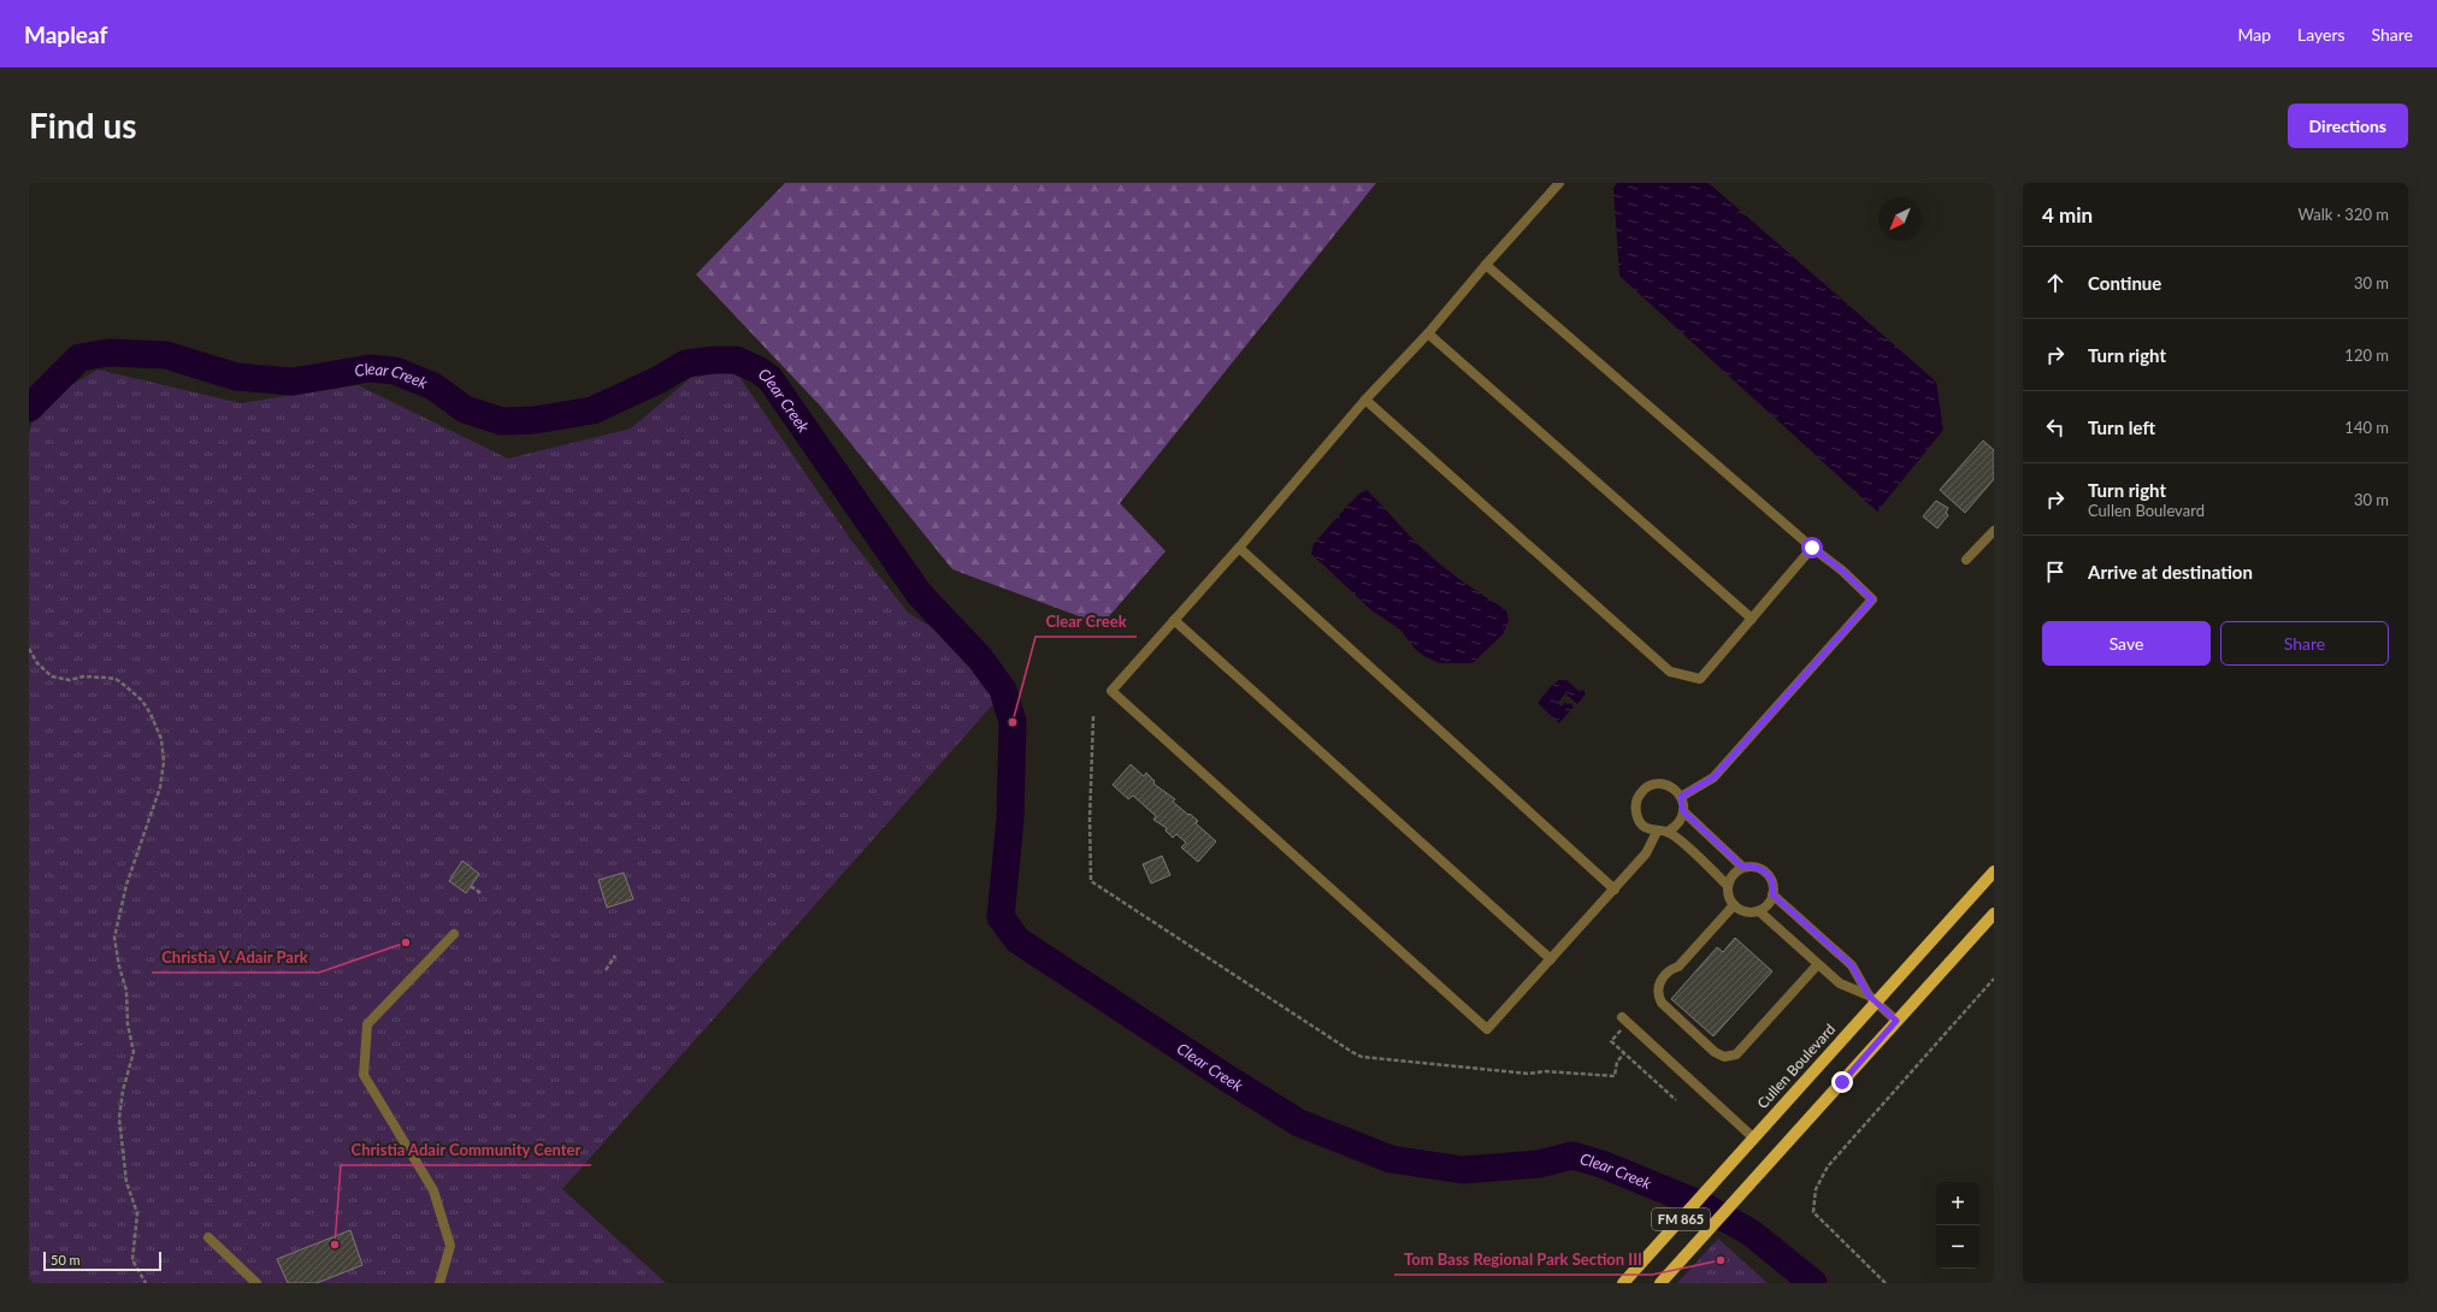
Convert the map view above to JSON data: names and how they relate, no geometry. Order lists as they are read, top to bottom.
{
  "streets": {
    "main road": ["Cullen Boulevard", "FM 865"]
  },
  "water": ["Clear Creek"],
  "places": [
    "Clear Creek",
    "Christia V. Adair Park",
    "Christia Adair Community Center",
    "Tom Bass Regional Park Section III"
  ],
  "scale_bar": "50 m",
  "north": "bottom left",
  "page": {
    "header": "Mapleaf",
    "nav": ["Map", "Layers", "Share"],
    "buttons": [
      "Directions",
      ["Save", "Share"]
    ],
    "title": "Find us",
    "heading": ["4 min", "Walk · 320 m"],
    "list": [
      ["Continue", "30 m"],
      ["Turn right", "120 m"],
      ["Turn left", "140 m"],
      ["Turn right", "Cullen Boulevard", "30 m"],
      "Arrive at destination"
    ],
    "map_buttons": ["+", "−"],
    "scale": "50 m"
  }
}
